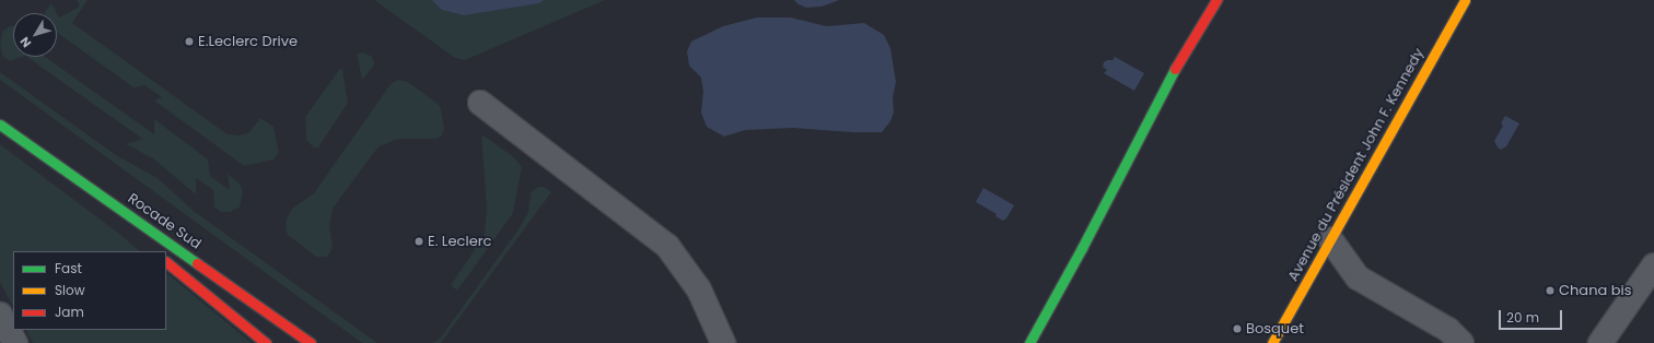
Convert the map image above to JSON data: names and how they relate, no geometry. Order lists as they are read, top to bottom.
{
  "streets": {
    "main road": ["Avenue du Président John F. Kennedy", "Rocade Sud"]
  },
  "places": [
    "E.Leclerc Drive",
    "E. Leclerc",
    "Chana bis",
    "Bosquet"
  ],
  "legend": ["Fast", "Slow", "Jam"],
  "scale_bar": "20 m",
  "north": "bottom left"
}
